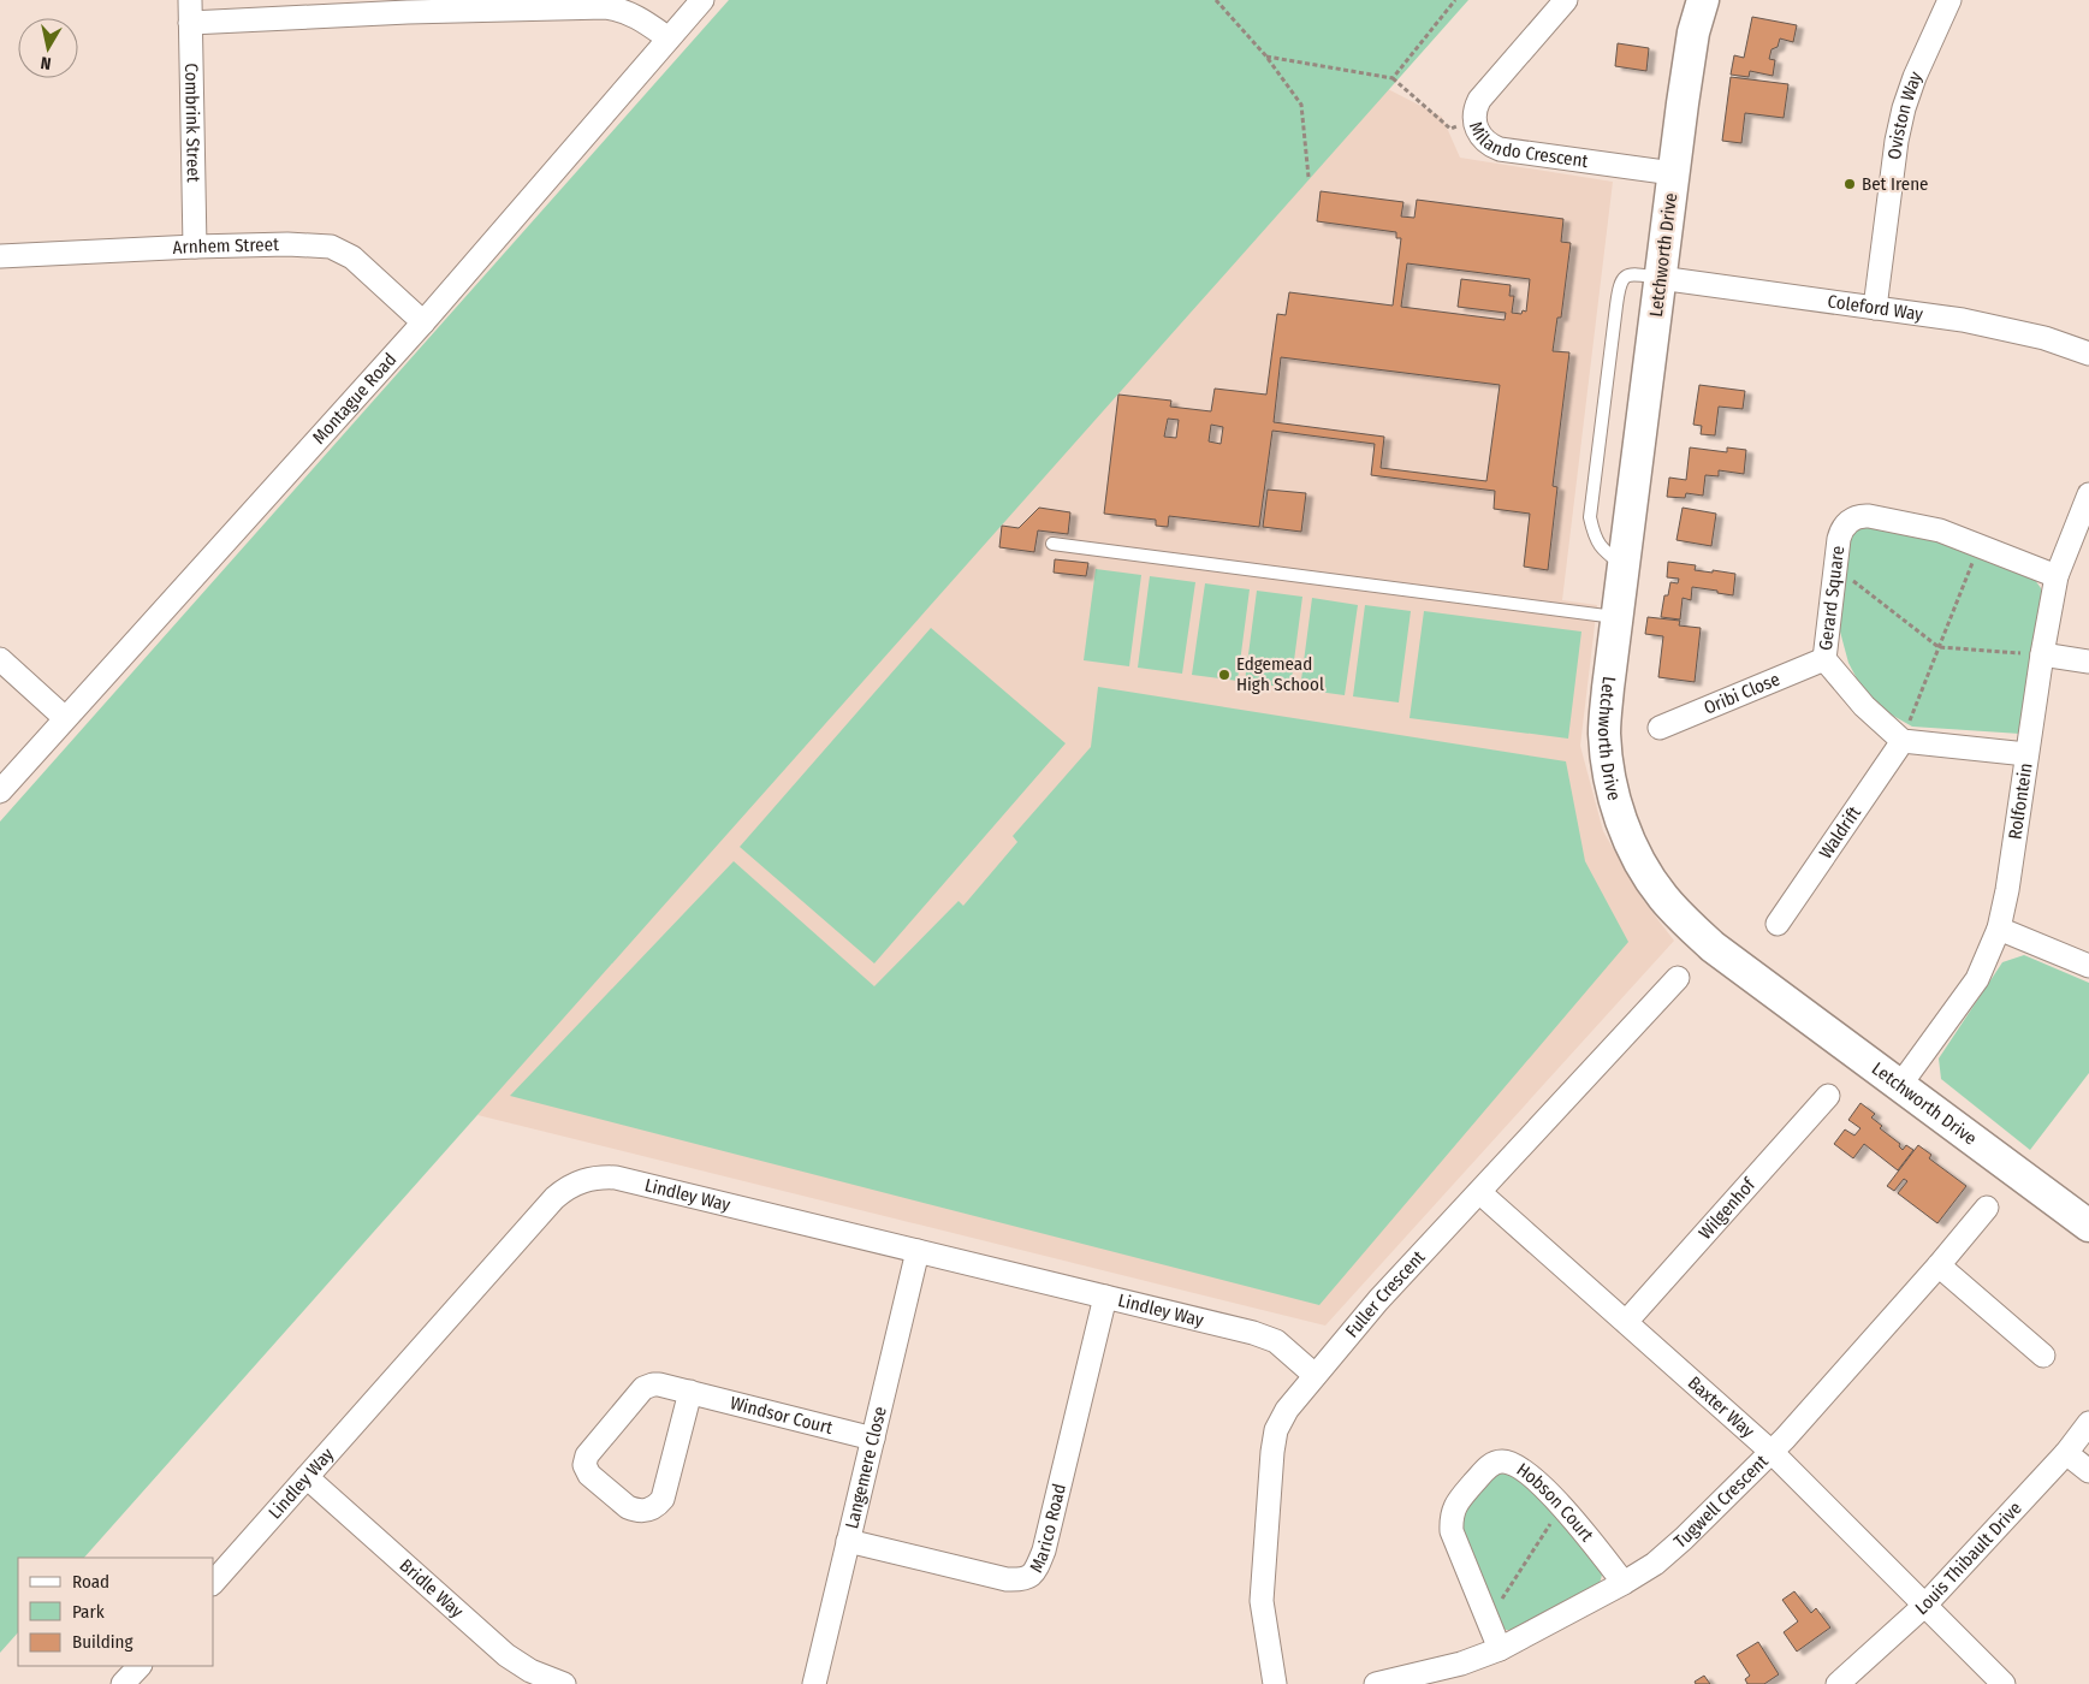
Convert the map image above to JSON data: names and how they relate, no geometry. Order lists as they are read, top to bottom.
{
  "streets": {
    "street": [
      "Oviston Way",
      "Combrink Street",
      "Milando Crescent",
      "Arnhem Street",
      "Letchworth Drive",
      "Coleford Way",
      "Montague Road",
      "Gerard Square",
      "Oribi Close",
      "Rolfontein",
      "Waldrift",
      "Lindley Way",
      "Wilgenhof",
      "Fuller Crescent",
      "Baxter Way",
      "Windsor Court",
      "Langemere Close",
      "Tugwell Crescent",
      "Hobson Court",
      "Marico Road",
      "Louis Thibault Drive",
      "Bridle Way"
    ]
  },
  "crossings": [
    ["Oviston Way", "Coleford Way"],
    ["Combrink Street", "Arnhem Street"],
    ["Milando Crescent", "Letchworth Drive"],
    ["Arnhem Street", "Montague Road"],
    ["Letchworth Drive", "Coleford Way"],
    ["Letchworth Drive", "Rolfontein"],
    ["Gerard Square", "Oribi Close"],
    ["Gerard Square", "Rolfontein"],
    ["Gerard Square", "Waldrift"],
    ["Lindley Way", "Fuller Crescent"],
    ["Lindley Way", "Langemere Close"],
    ["Lindley Way", "Marico Road"],
    ["Lindley Way", "Bridle Way"],
    ["Wilgenhof", "Baxter Way"],
    ["Fuller Crescent", "Baxter Way"],
    ["Baxter Way", "Tugwell Crescent"],
    ["Baxter Way", "Louis Thibault Drive"],
    ["Windsor Court", "Langemere Close"],
    ["Langemere Close", "Marico Road"],
    ["Tugwell Crescent", "Hobson Court"]
  ],
  "places": ["Bet Irene", "Edgemead High School"],
  "legend": ["Road", "Park", "Building"],
  "north": "bottom"
}
